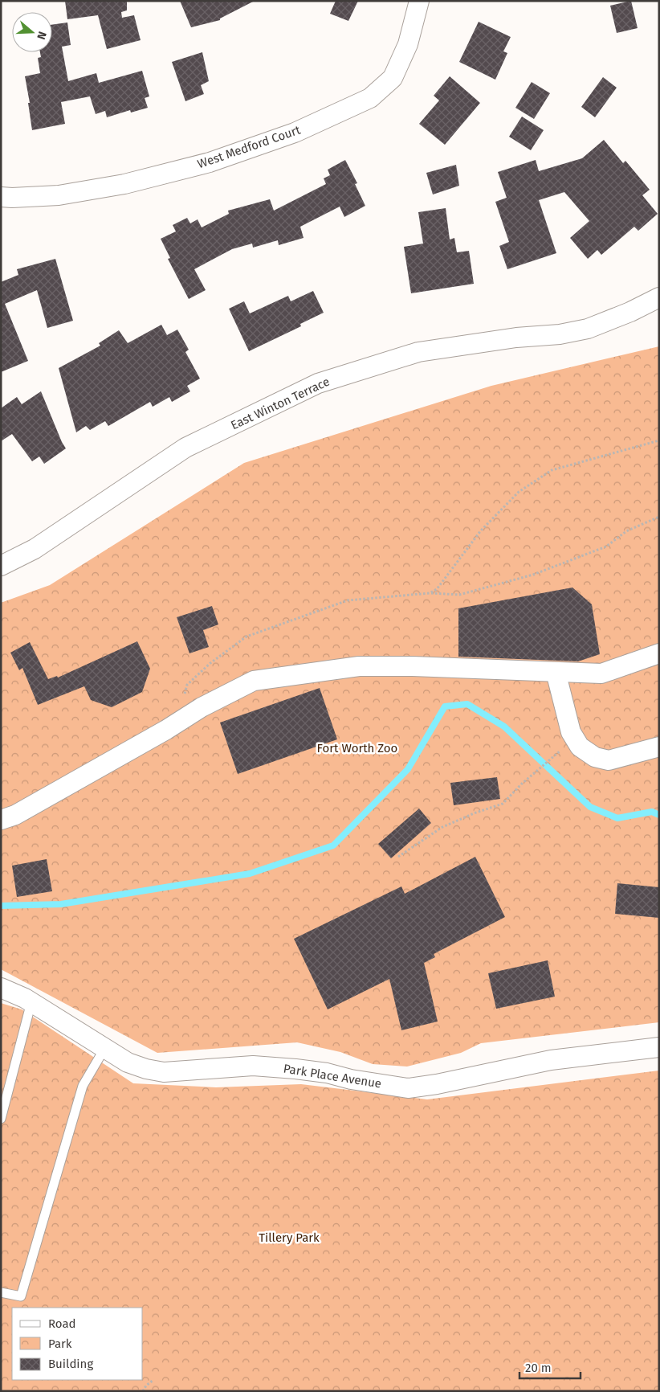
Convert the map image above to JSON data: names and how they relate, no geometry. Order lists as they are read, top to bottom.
{
  "streets": {
    "street": ["West Medford Court", "East Winton Terrace", "Park Place Avenue"]
  },
  "parks": ["Fort Worth Zoo", "Tillery Park"],
  "legend": ["Road", "Park", "Building"],
  "scale_bar": "20 m",
  "north": "right"
}
